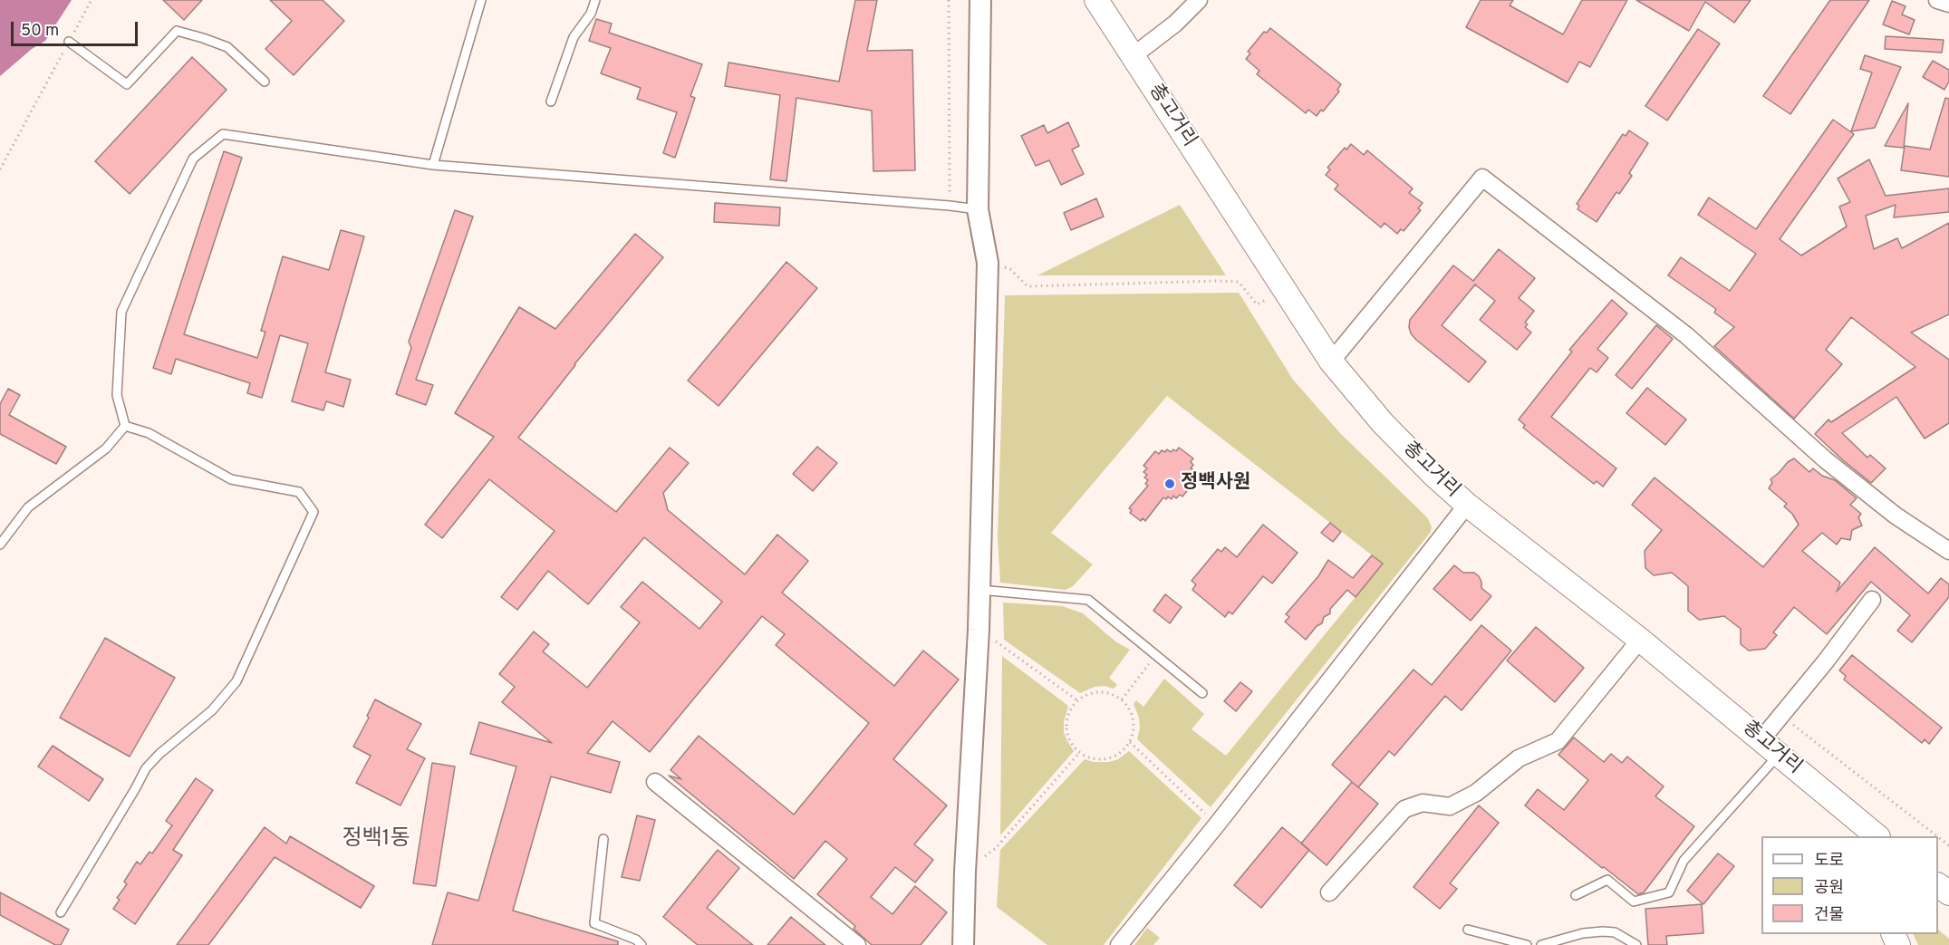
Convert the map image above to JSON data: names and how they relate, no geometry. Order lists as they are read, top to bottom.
{
  "streets": {
    "main road": ["총고거리"]
  },
  "districts": ["정백1동"],
  "places": ["정백사원"],
  "legend": ["도로", "공원", "건물"],
  "scale_bar": "50 m"
}
